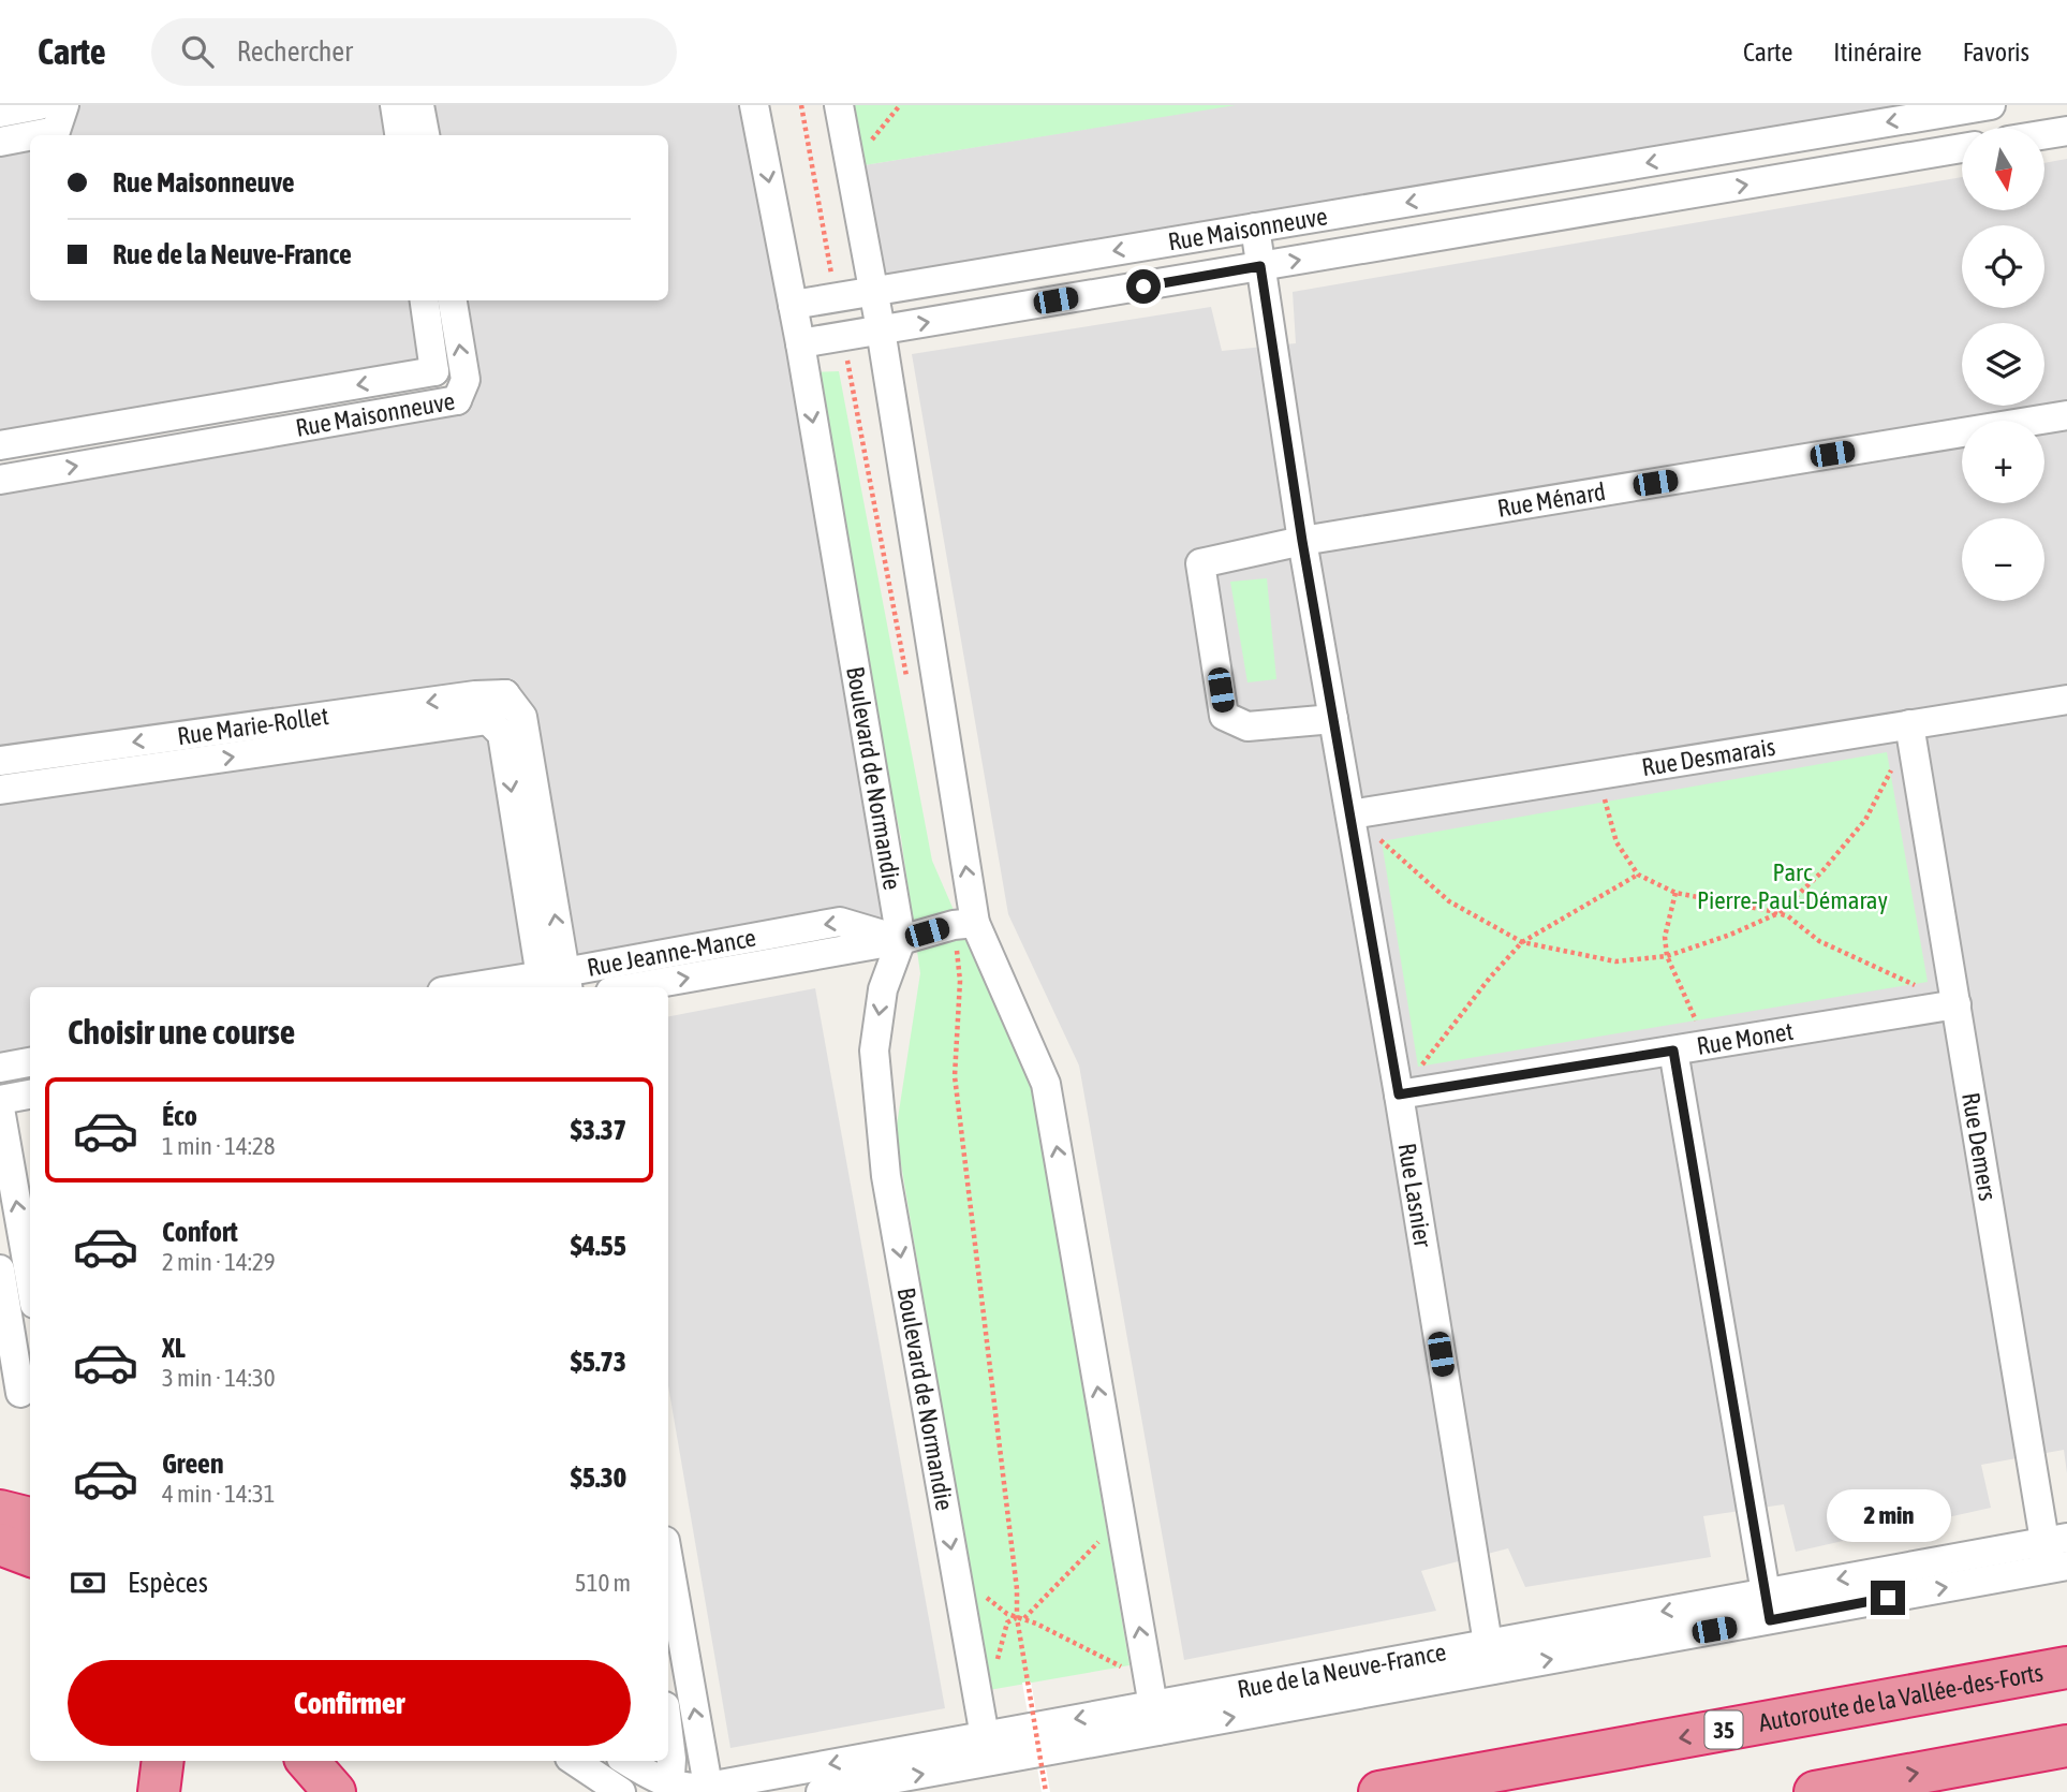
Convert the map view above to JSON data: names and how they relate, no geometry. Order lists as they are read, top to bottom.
{
  "streets": {
    "highway": ["Autoroute de la Vallée-des-Forts", "35"],
    "street": [
      "Rue Maisonneuve",
      "Rue Ménard",
      "Rue Marie-Rollet",
      "Rue Desmarais",
      "Boulevard de Normandie",
      "Rue Jeanne-Mance",
      "Rue Monet",
      "Rue Demers",
      "Rue Lasnier",
      "Rue de la Neuve-France"
    ]
  },
  "crossings": [
    ["Rue Maisonneuve", "Boulevard de Normandie"],
    ["Rue Maisonneuve", "Rue Lasnier"],
    ["Rue Ménard", "Rue Lasnier"],
    ["Rue Desmarais", "Rue Demers"],
    ["Rue Desmarais", "Rue Lasnier"],
    ["Boulevard de Normandie", "Rue Jeanne-Mance"],
    ["Boulevard de Normandie", "Rue de la Neuve-France"],
    ["Rue Monet", "Rue Demers"],
    ["Rue Monet", "Rue Lasnier"],
    ["Rue Demers", "Rue de la Neuve-France"],
    ["Rue Lasnier", "Rue de la Neuve-France"]
  ],
  "parks": ["Parc Pierre-Paul-Démaray"],
  "north": "bottom",
  "page": {
    "header": "Carte",
    "search": "Rechercher",
    "nav": ["Carte", "Itinéraire", "Favoris"],
    "map_buttons": ["+", "−"],
    "banner": ["Rue Maisonneuve", "Rue de la Neuve-France"],
    "heading": "Choisir une course",
    "list": [
      {
        "name": "Éco",
        "note": "1 min · 14:28",
        "value": "$3.37"
      },
      {
        "name": "Confort",
        "note": "2 min · 14:29",
        "value": "$4.55"
      },
      {
        "name": "XL",
        "note": "3 min · 14:30",
        "value": "$5.73"
      },
      {
        "name": "Green",
        "note": "4 min · 14:31",
        "value": "$5.30"
      }
    ],
    "bubble": "2 min",
    "pay": ["Espèces", "510 m"],
    "buttons": "Confirmer"
  }
}
